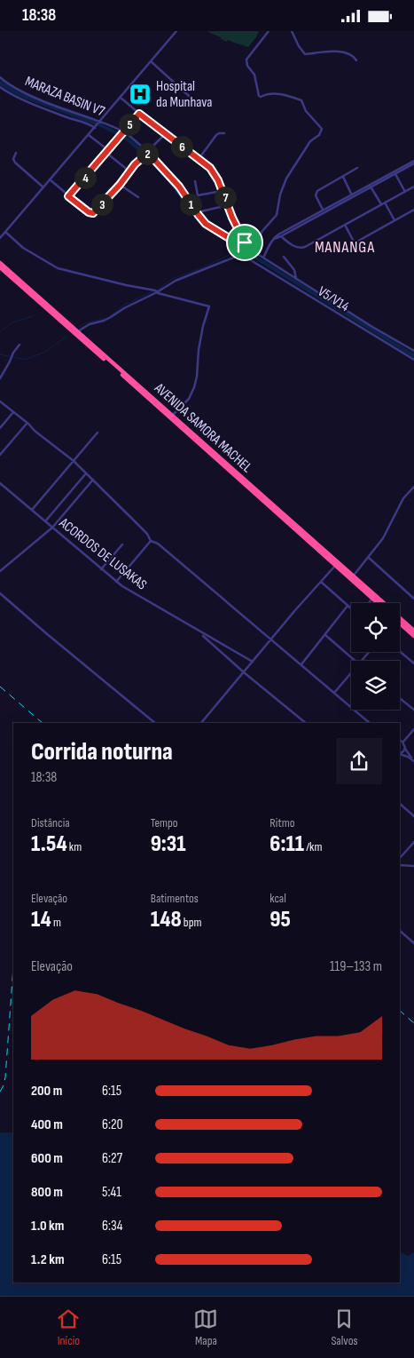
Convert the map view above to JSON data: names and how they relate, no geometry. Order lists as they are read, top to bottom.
{
  "streets": {
    "highway": ["AVENIDA SAMORA MACHEL"],
    "street": ["MARAZA BASIN V7", "V5/V14", "ACORDOS DE LUSAKAS"]
  },
  "districts": ["MANANGA"],
  "places": {
    "hospital": ["Hospital da Munhava"]
  },
  "page": {
    "status": "18:38",
    "pins": [
      "5",
      "6",
      "2",
      "4",
      "7",
      "1",
      "3"
    ],
    "heading": ["Corrida noturna", "18:38"],
    "stats": [
      ["Distância", "1.54 km"],
      ["Tempo", "9:31"],
      ["Ritmo", "6:11 /km"],
      ["Elevação", "14 m"],
      ["Batimentos", "148 bpm"],
      ["kcal", "95"]
    ],
    "chart": ["Elevação", "119–133 m"],
    "list": [
      {
        "name": "200 m",
        "note": "6:15"
      },
      {
        "name": "400 m",
        "note": "6:20"
      },
      {
        "name": "600 m",
        "note": "6:27"
      },
      {
        "name": "800 m",
        "note": "5:41"
      },
      {
        "name": "1.0 km",
        "note": "6:34"
      },
      {
        "name": "1.2 km",
        "note": "6:15"
      }
    ],
    "tabs": ["Início", "Mapa", "Salvos"]
  }
}
